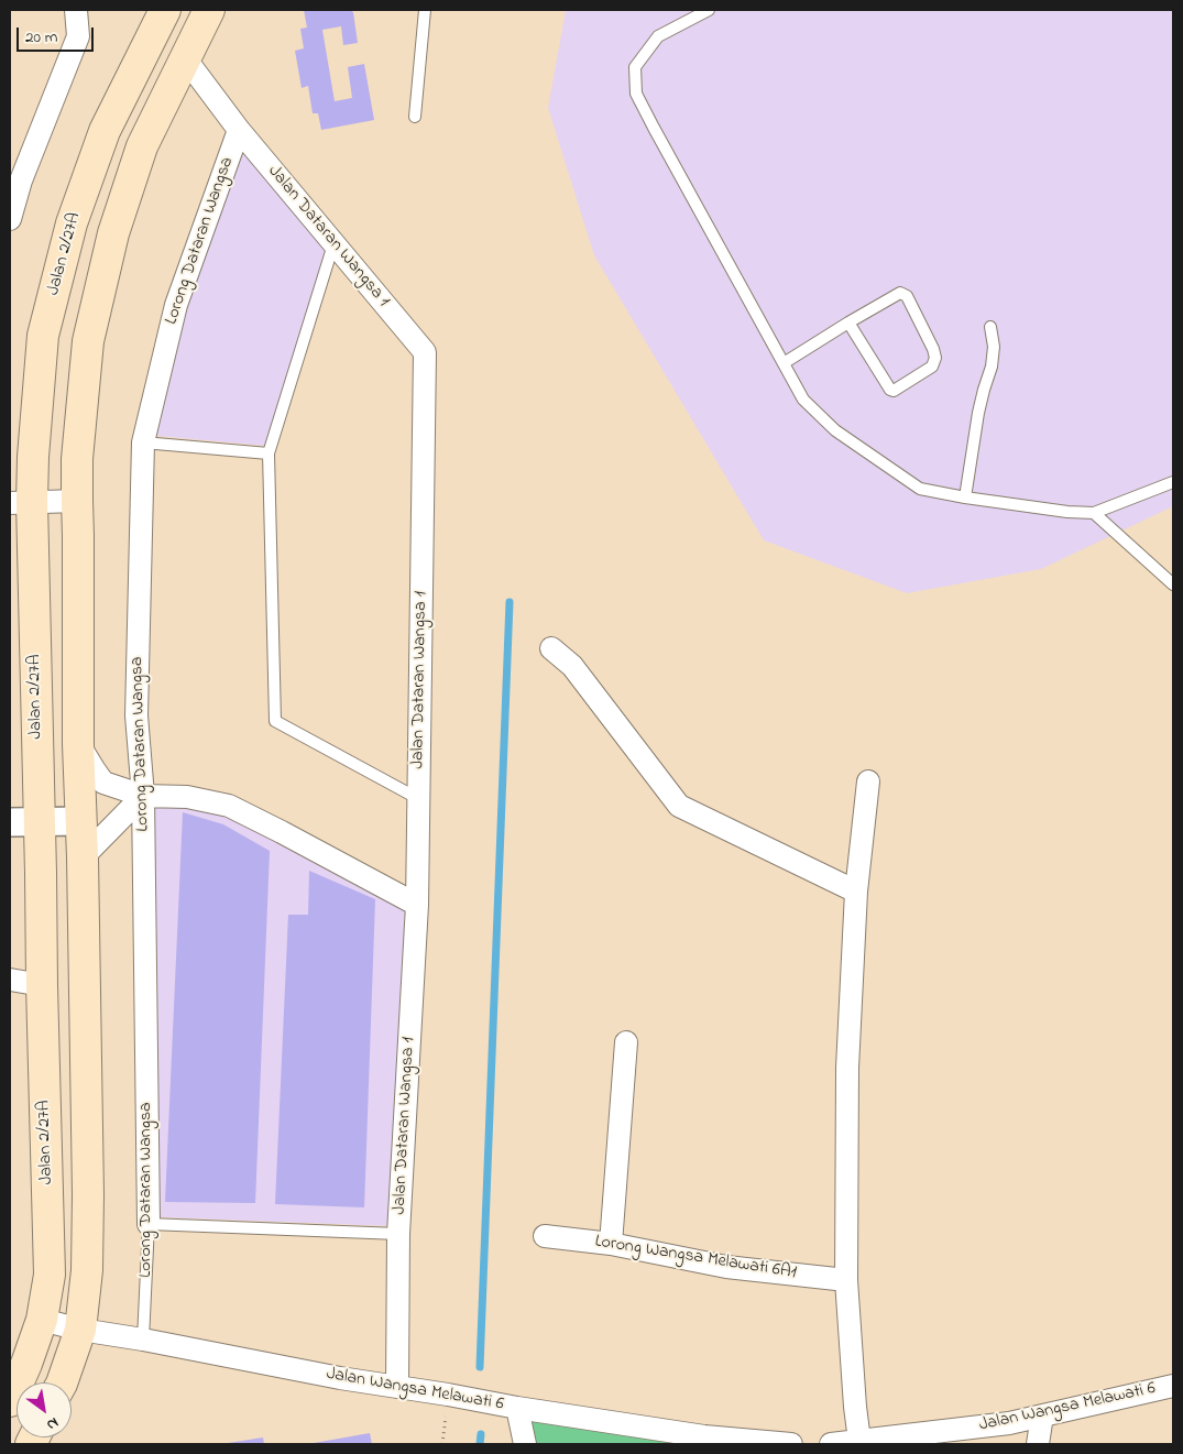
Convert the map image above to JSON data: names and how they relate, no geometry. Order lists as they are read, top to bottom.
{
  "streets": {
    "main road": ["Jalan 2/27A"],
    "street": [
      "Jalan Dataran Wangsa 1",
      "Lorong Dataran Wangsa",
      "Lorong Wangsa Melawati 6A1",
      "Jalan Wangsa Melawati 6"
    ]
  },
  "crossings": [
    ["Jalan Dataran Wangsa 1", "Lorong Dataran Wangsa"],
    ["Jalan Dataran Wangsa 1", "Jalan Wangsa Melawati 6"],
    ["Lorong Dataran Wangsa", "Jalan Wangsa Melawati 6"],
    ["Jalan 2/27A", "Jalan Wangsa Melawati 6"]
  ],
  "scale_bar": "20 m",
  "north": "bottom right"
}
